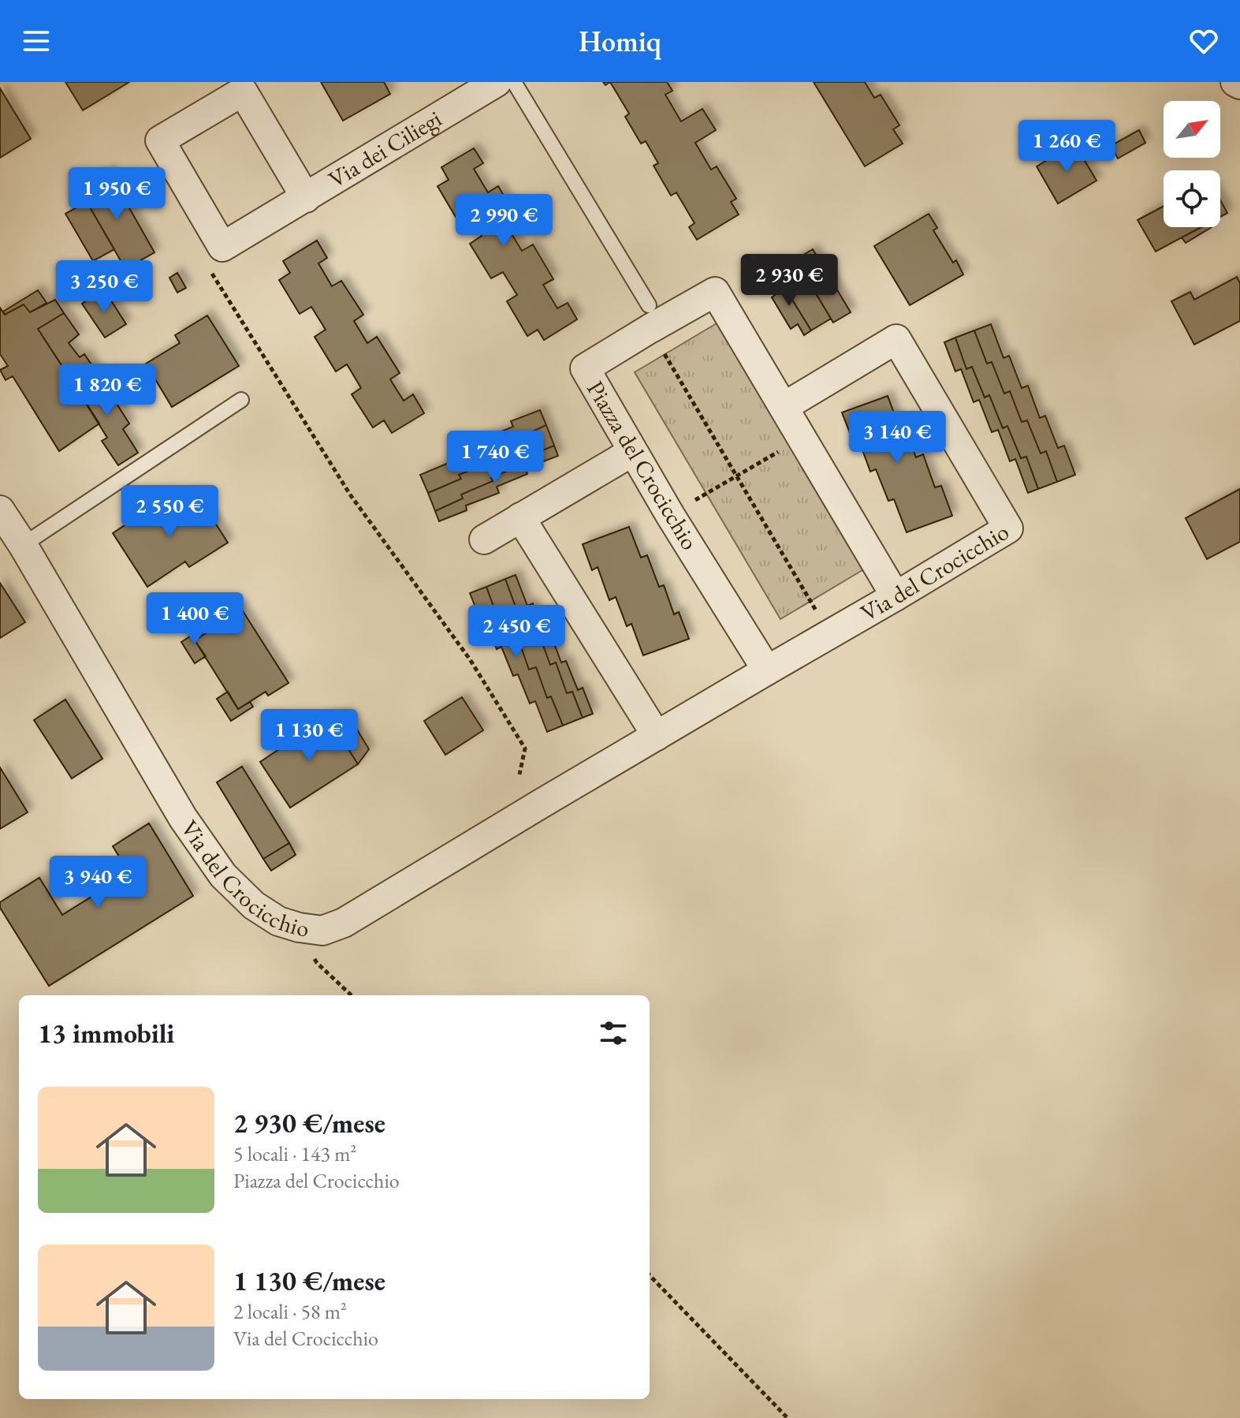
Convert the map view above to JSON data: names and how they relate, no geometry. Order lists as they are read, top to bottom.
{
  "streets": {
    "street": ["Via dei Ciliegi", "Piazza del Crocicchio", "Via del Crocicchio"]
  },
  "crossings": [
    ["Piazza del Crocicchio", "Via del Crocicchio"]
  ],
  "north": "top right",
  "page": {
    "header": "Homiq",
    "price": [
      "1 260 €",
      "1 950 €",
      "2 990 €",
      "2 930 €",
      "3 250 €",
      "1 820 €",
      "3 140 €",
      "1 740 €",
      "2 550 €",
      "1 400 €",
      "2 450 €",
      "1 130 €",
      "3 940 €"
    ],
    "heading": "13 immobili",
    "list": [
      {
        "name": "2 930 €/mese",
        "note": "5 locali · 143 m² · Piazza del Crocicchio"
      },
      {
        "name": "1 130 €/mese",
        "note": "2 locali · 58 m² · Via del Crocicchio"
      }
    ]
  }
}
